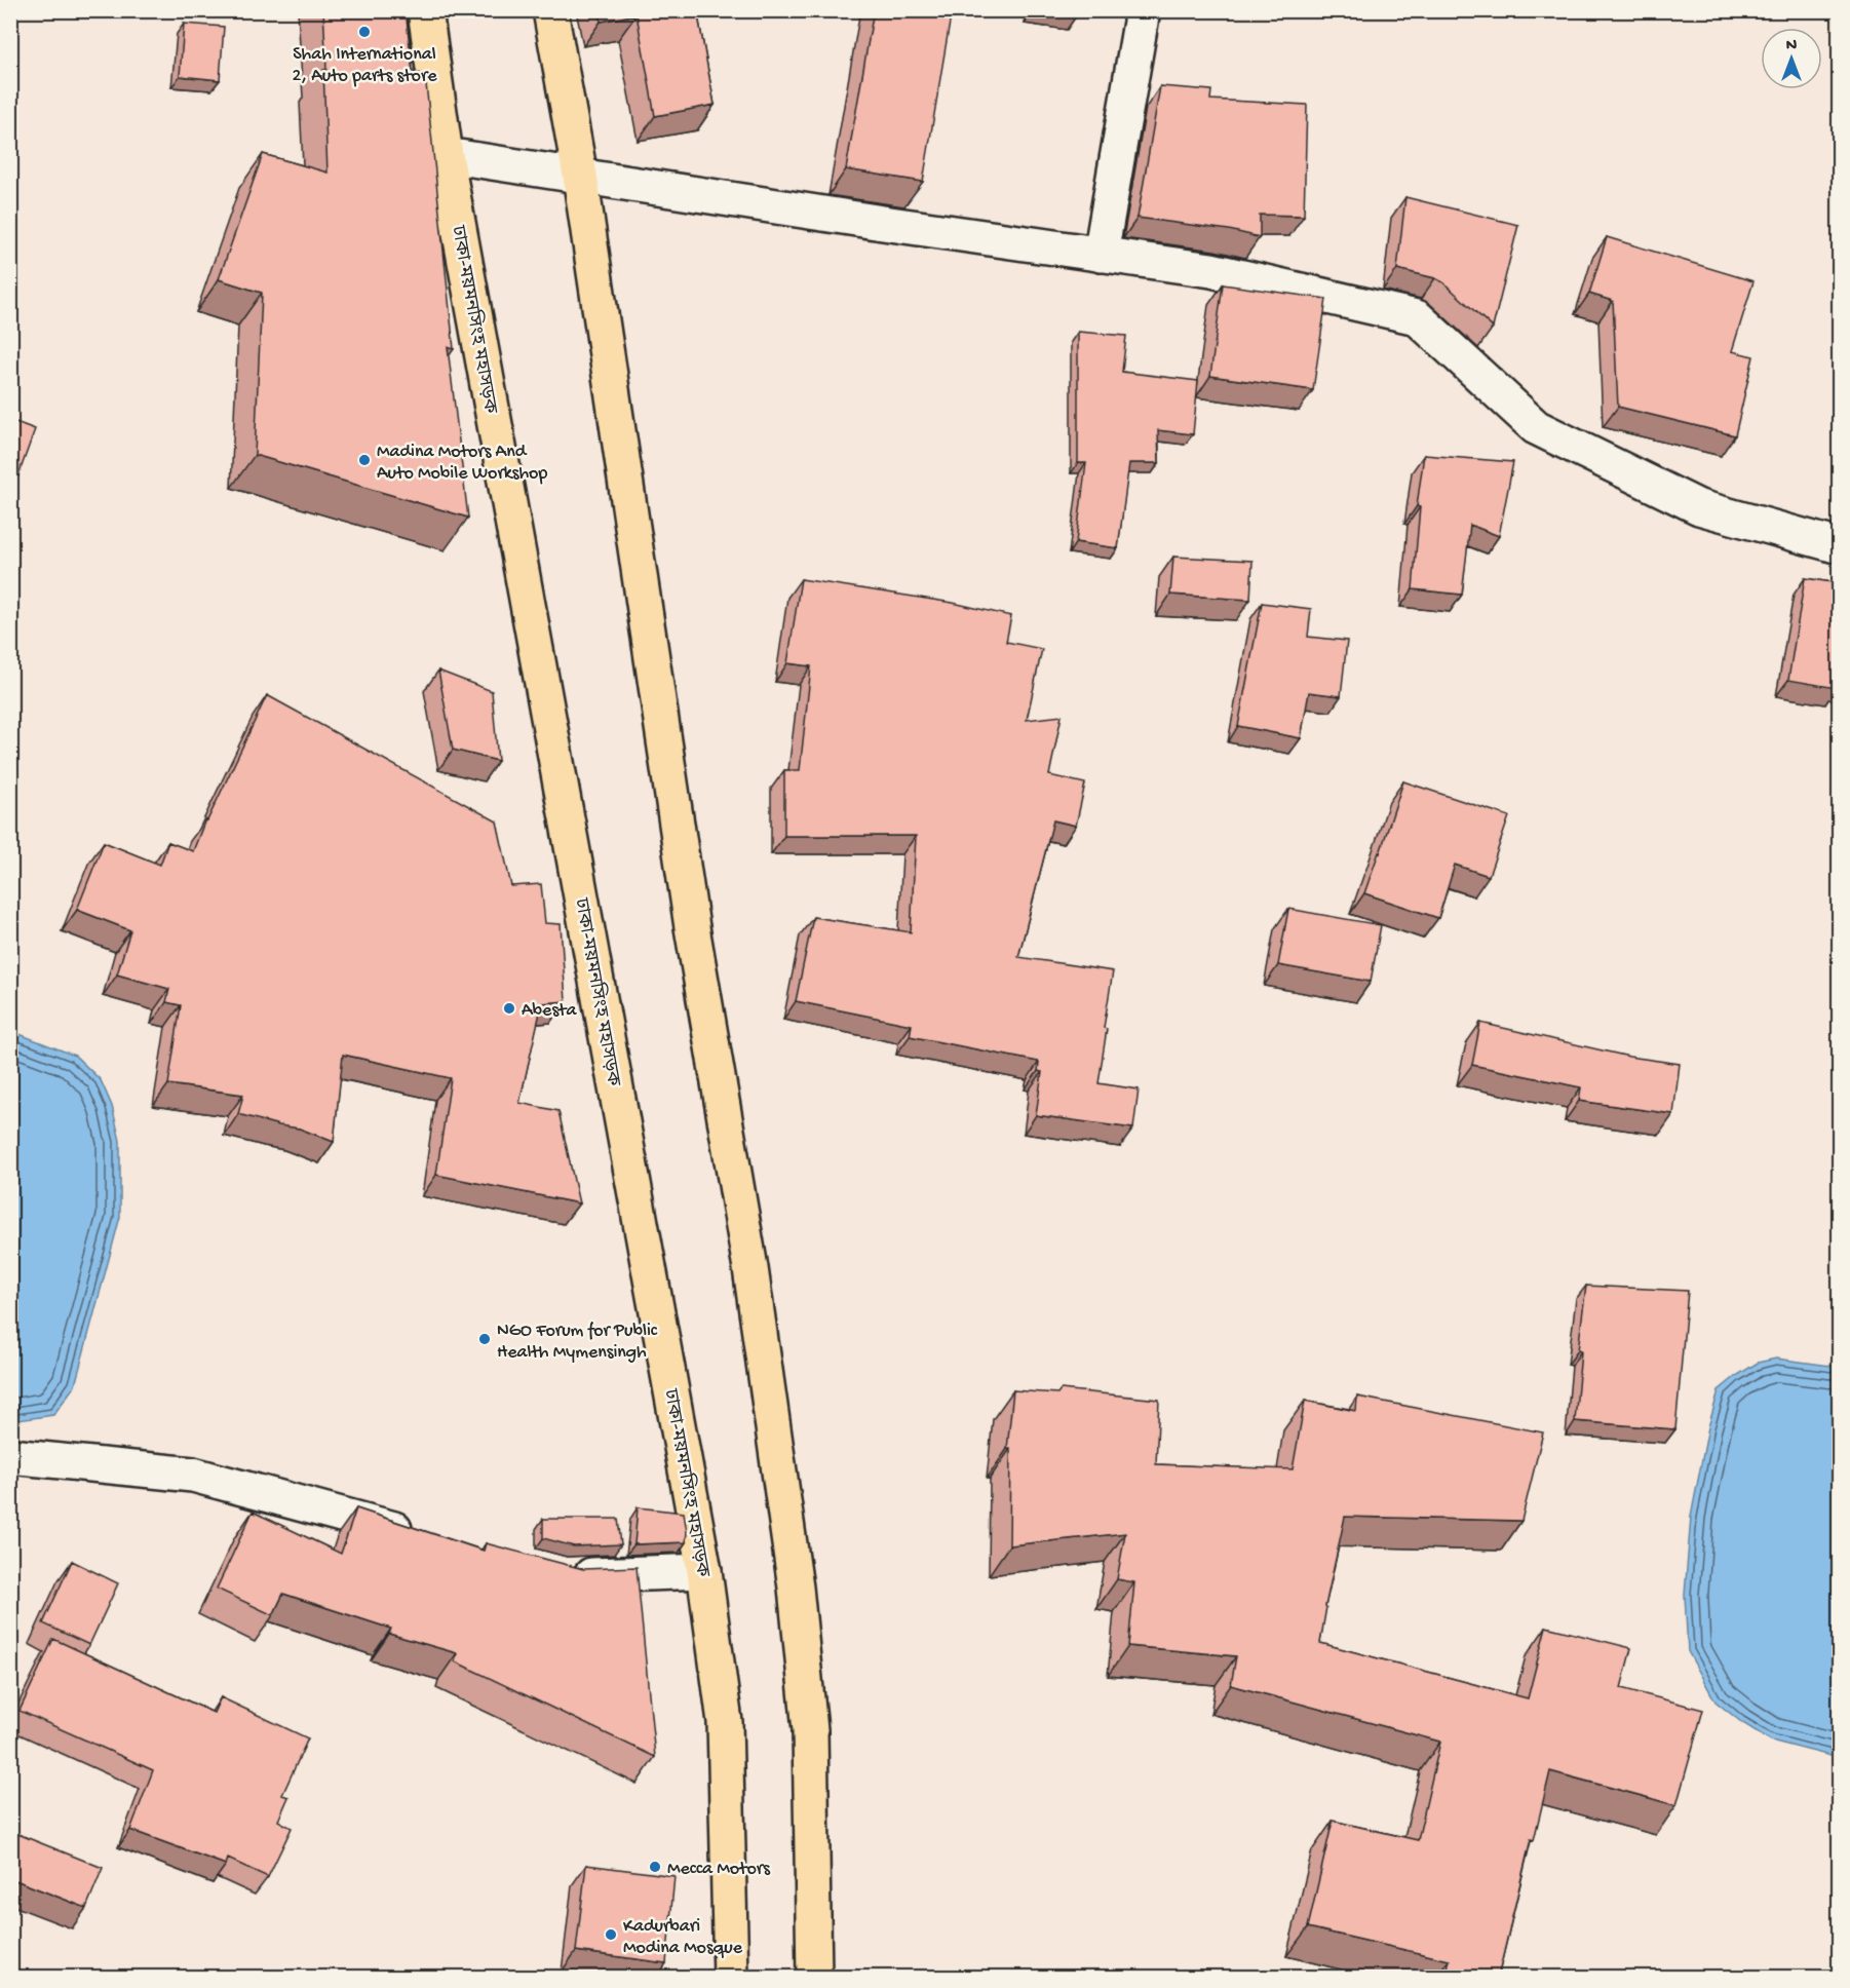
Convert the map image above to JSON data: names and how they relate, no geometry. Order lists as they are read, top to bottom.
{
  "streets": {
    "main road": ["ঢাকা-ময়মনসিংহ মহাসড়ক"]
  },
  "places": [
    "Shah International 2, Auto parts store",
    "Madina Motors And Auto Mobile Workshop",
    "Abesta",
    "NGO Forum for Public Health Mymensingh",
    "Mecca Motors",
    "Kadurbari Modina Mosque"
  ],
  "north": "top"
}
